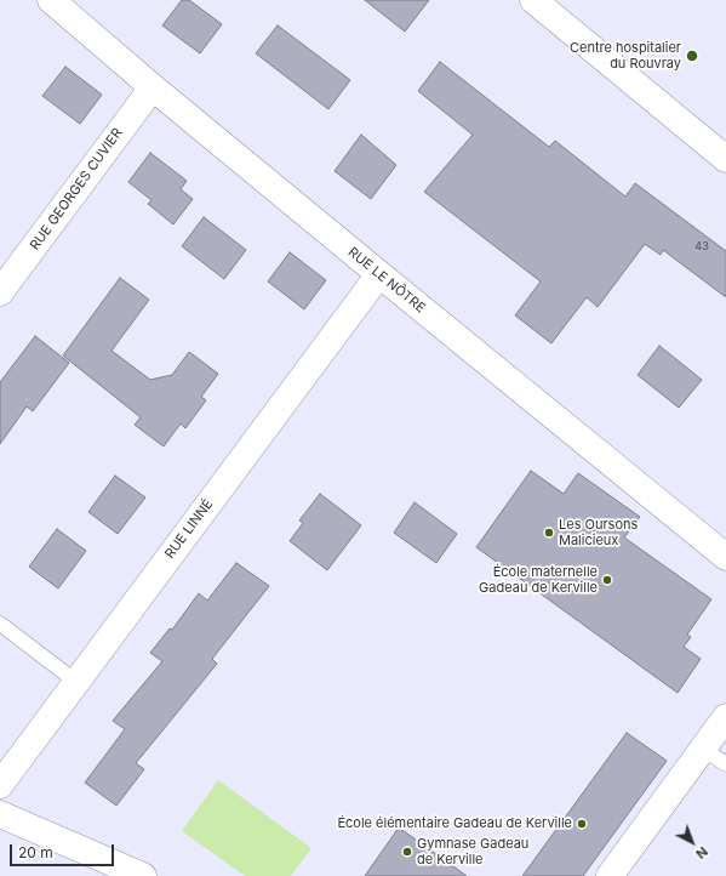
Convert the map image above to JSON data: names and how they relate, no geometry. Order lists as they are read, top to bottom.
{
  "streets": {
    "street": ["RUE GEORGES CUVIER", "RUE LE NÔTRE", "RUE LINNÉ"]
  },
  "crossings": [
    ["RUE GEORGES CUVIER", "RUE LE NÔTRE"],
    ["RUE LE NÔTRE", "RUE LINNÉ"]
  ],
  "places": [
    "Centre hospitalier du Rouvray",
    "Les Oursons Malicieux",
    "École maternelle Gadeau de Kerville",
    "École élémentaire Gadeau de Kerville",
    "Gymnase Gadeau de Kerville"
  ],
  "house_numbers": ["43"],
  "scale_bar": "20 m",
  "north": "bottom right"
}
